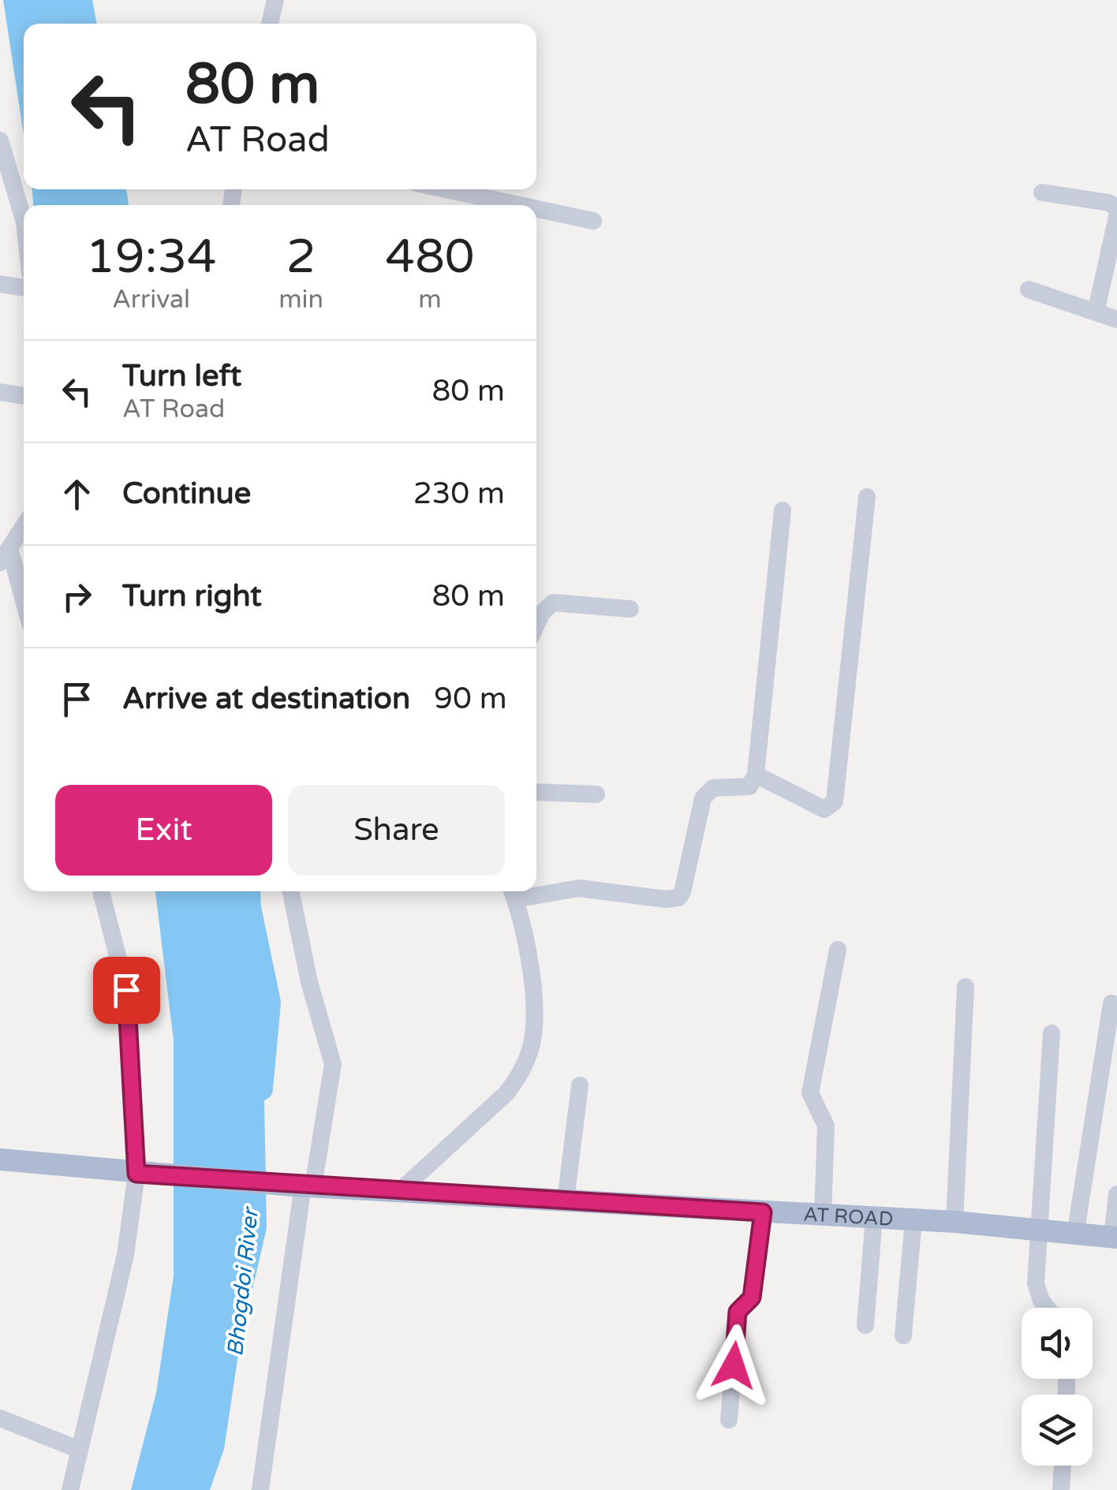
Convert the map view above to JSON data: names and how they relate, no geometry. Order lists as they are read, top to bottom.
{
  "streets": {
    "main road": ["AT ROAD"]
  },
  "water": ["Bhogdoi River"],
  "page": {
    "turn": ["80 m", "AT Road"],
    "eta": [
      "19:34",
      "Arrival",
      "2",
      "min",
      "480",
      "m"
    ],
    "list": [
      {
        "name": "Turn left",
        "note": "AT Road",
        "value": "80 m"
      },
      {
        "name": "Continue",
        "value": "230 m"
      },
      {
        "name": "Turn right",
        "value": "80 m"
      },
      {
        "name": "Arrive at destination",
        "value": "90 m"
      }
    ],
    "buttons": ["Exit", "Share"]
  }
}
